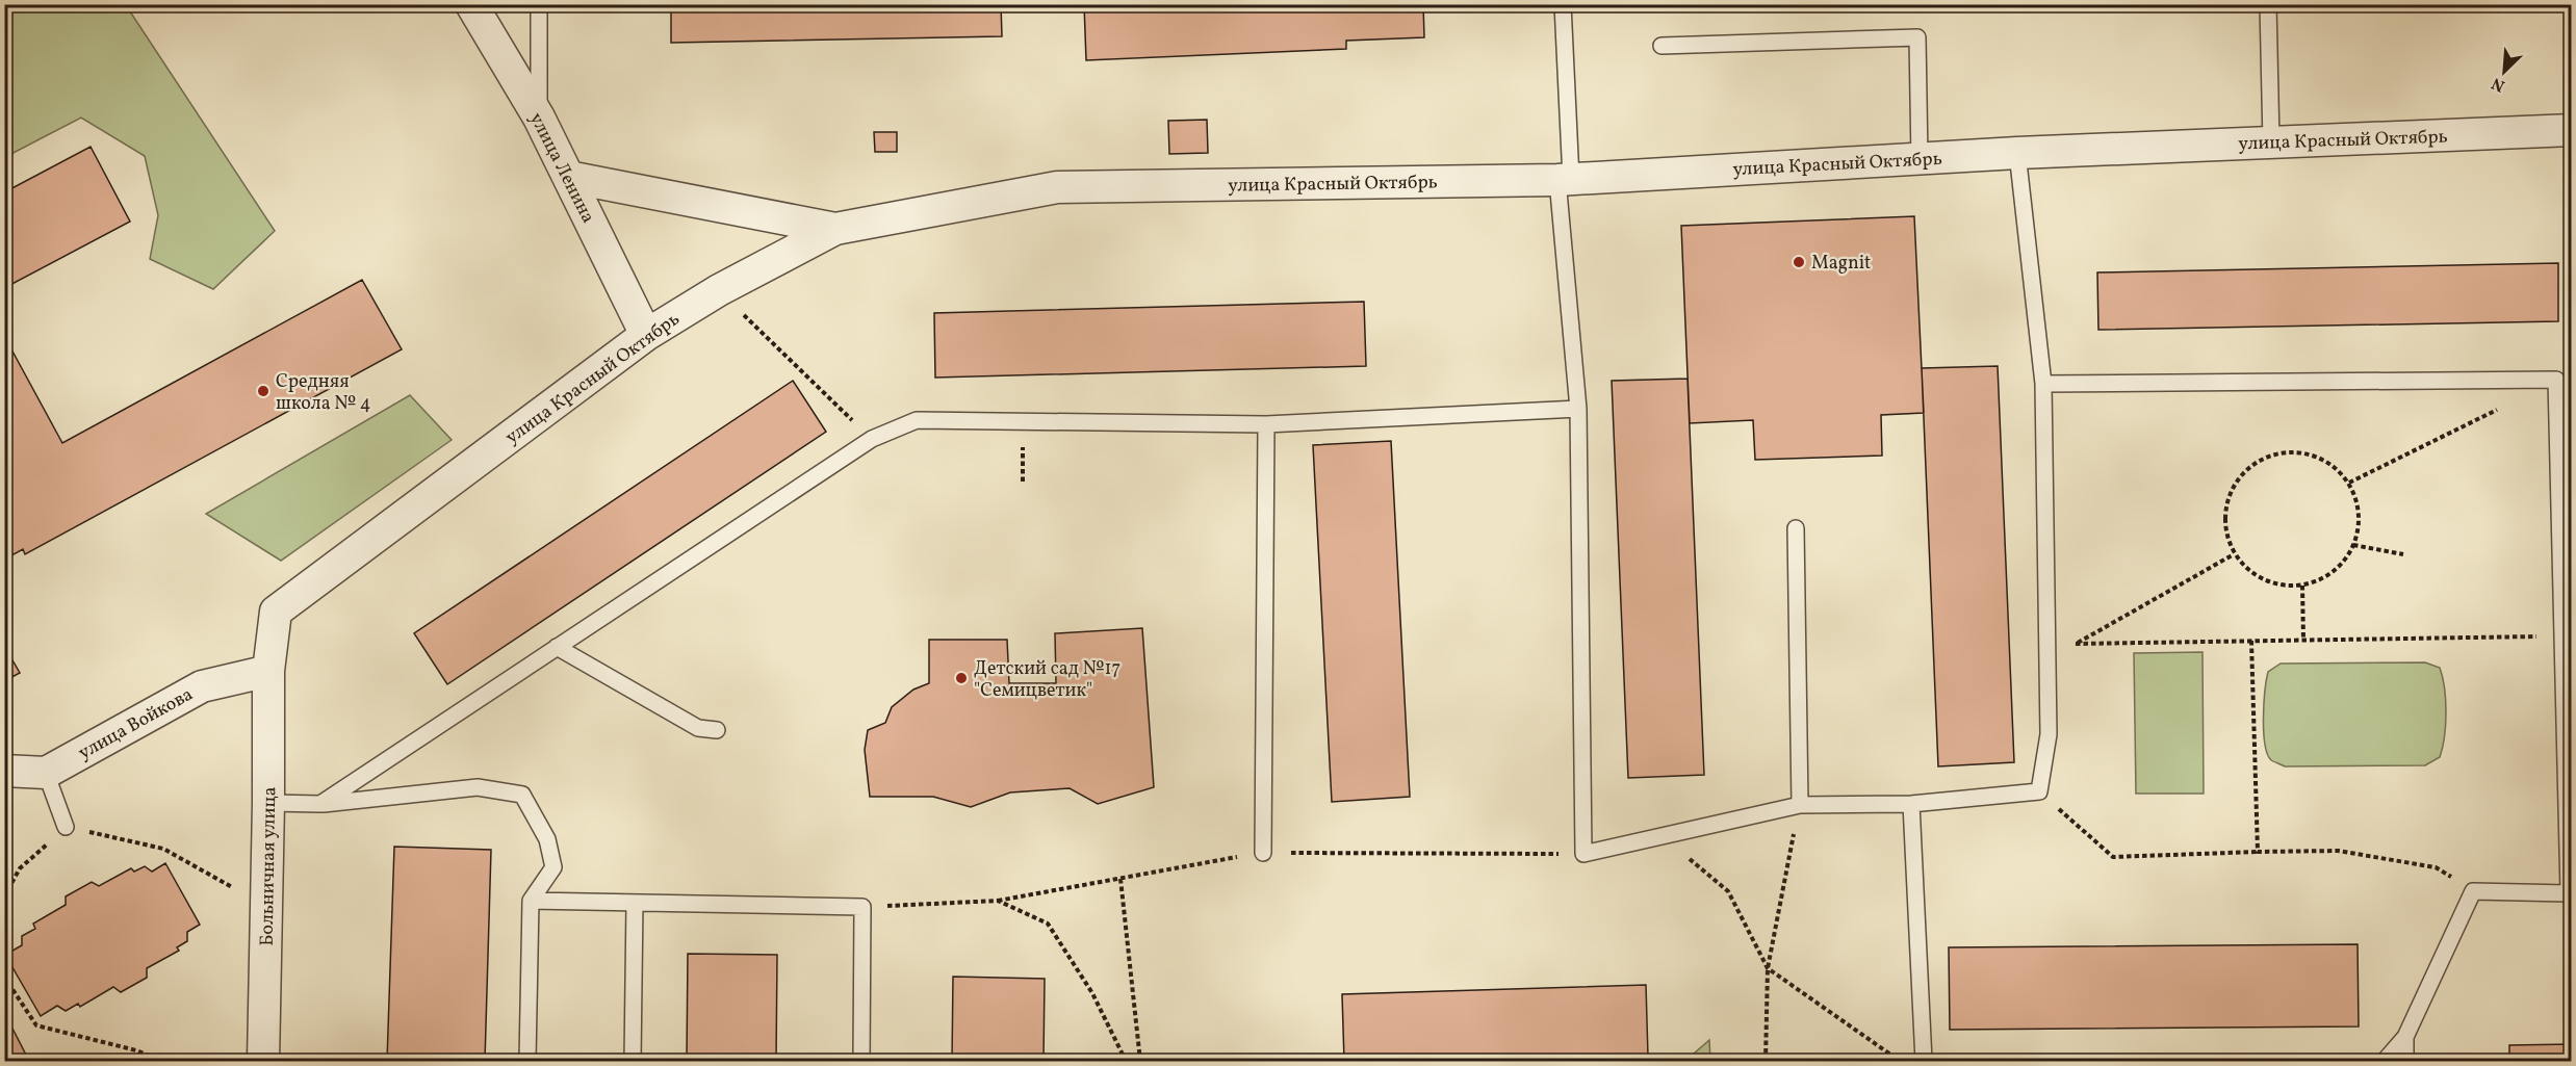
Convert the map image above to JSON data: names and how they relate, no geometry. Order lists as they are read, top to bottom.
{
  "streets": {
    "street": [
      "улица Красный Октябрь",
      "улица Ленина",
      "улица Войкова",
      "Больничная улица"
    ]
  },
  "crossings": [
    ["улица Красный Октябрь", "улица Ленина"],
    ["улица Красный Октябрь", "улица Войкова"],
    ["улица Красный Октябрь", "Больничная улица"],
    ["улица Войкова", "Больничная улица"]
  ],
  "places": ["Magnit", "Средняя школа № 4", "Детский сад №17 \"Семицветик\""],
  "north": "bottom left"
}
